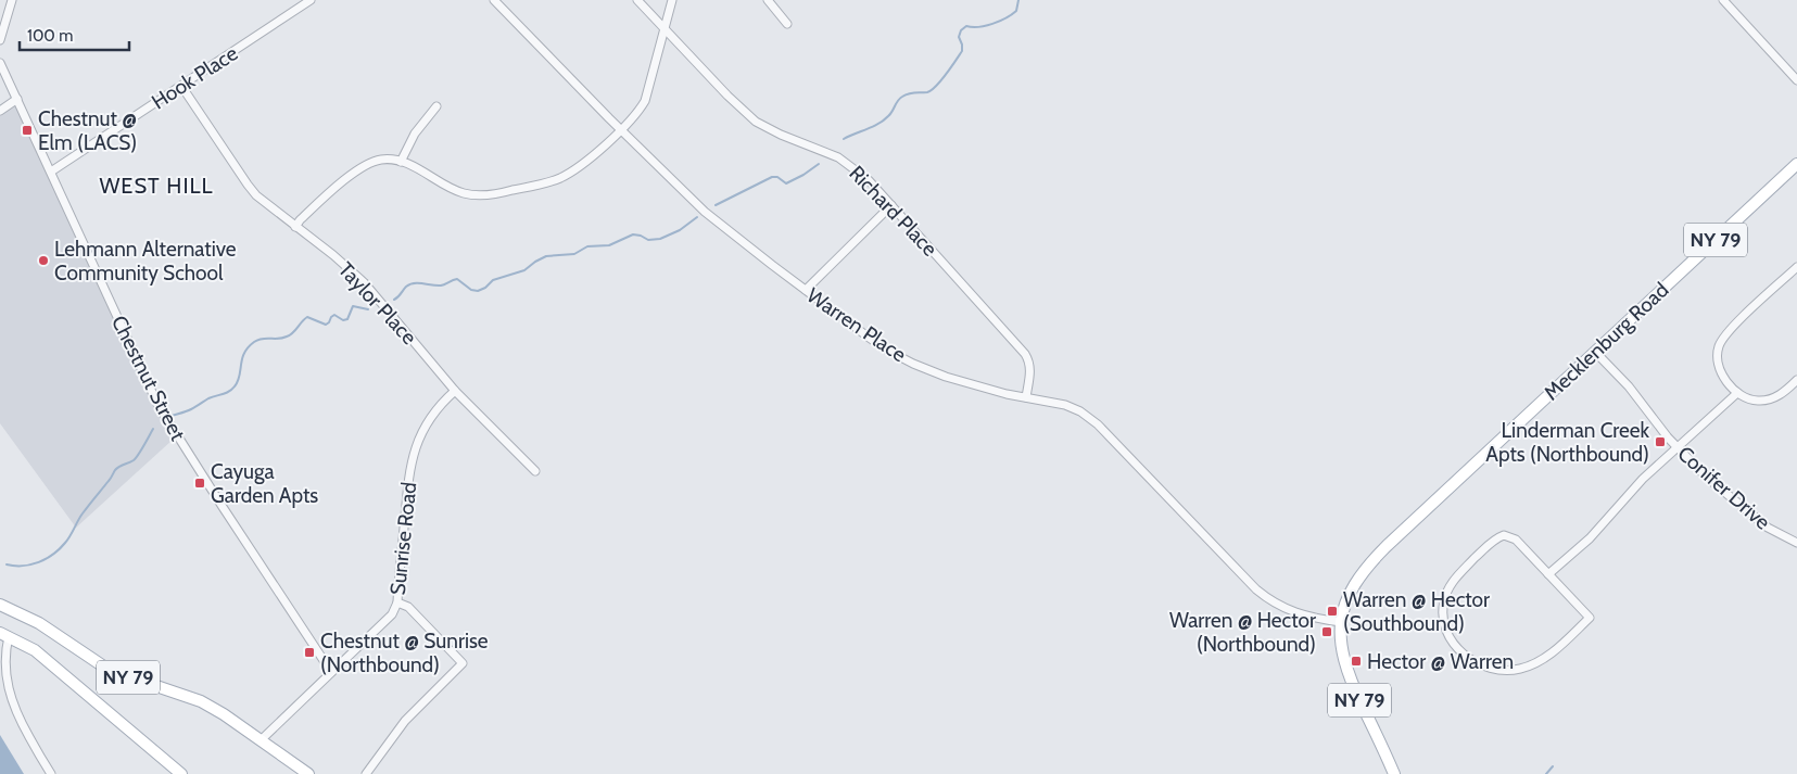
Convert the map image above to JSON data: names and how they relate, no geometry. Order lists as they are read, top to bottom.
{
  "streets": {
    "main road": ["NY 79", "Mecklenburg Road"],
    "street": [
      "Hook Place",
      "Richard Place",
      "Taylor Place",
      "Warren Place",
      "Chestnut Street",
      "Conifer Drive",
      "Sunrise Road"
    ]
  },
  "crossings": [
    ["Hook Place", "Taylor Place"],
    ["Hook Place", "Chestnut Street"],
    ["Richard Place", "Warren Place"],
    ["NY 79", "Warren Place"],
    ["NY 79", "Mecklenburg Road"],
    ["NY 79", "Sunrise Road"],
    ["Taylor Place", "Sunrise Road"],
    ["Warren Place", "Mecklenburg Road"],
    ["Mecklenburg Road", "Conifer Drive"],
    ["Chestnut Street", "Sunrise Road"]
  ],
  "districts": ["WEST HILL"],
  "places": {
    "transit": [
      "Chestnut @ Elm (LACS)",
      "Linderman Creek Apts (Northbound)",
      "Cayuga Garden Apts",
      "Warren @ Hector (Southbound)",
      "Warren @ Hector (Northbound)",
      "Chestnut @ Sunrise (Northbound)",
      "Hector @ Warren"
    ],
    "other": ["Lehmann Alternative Community School"]
  },
  "scale_bar": "100 m"
}
